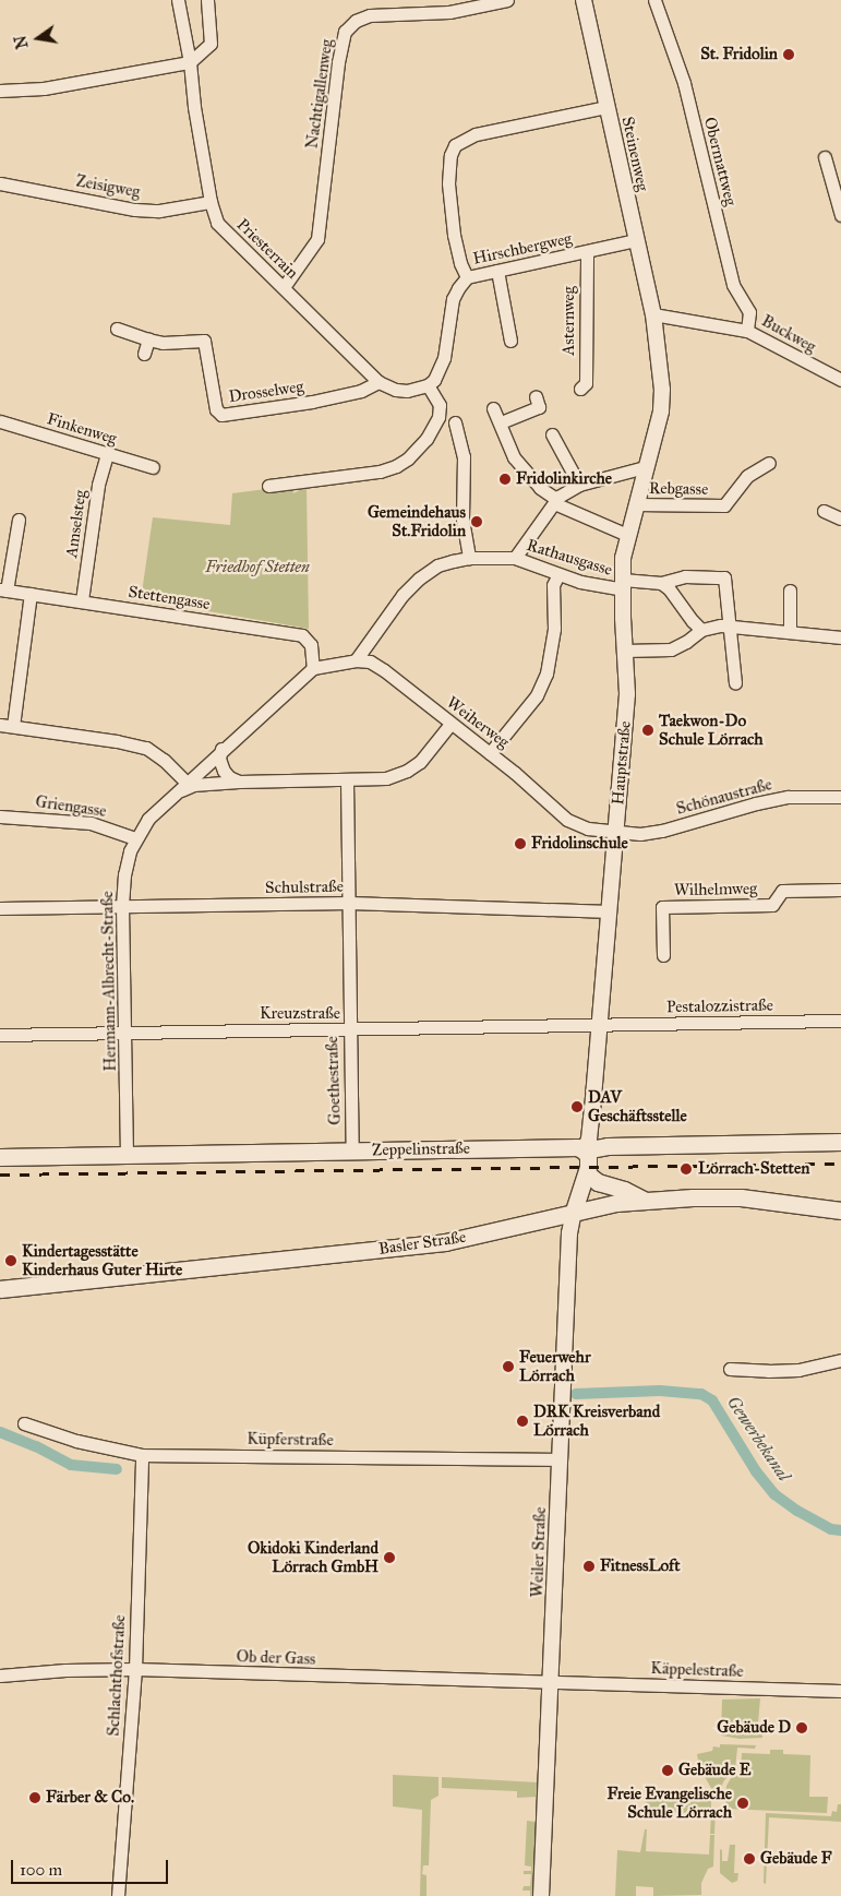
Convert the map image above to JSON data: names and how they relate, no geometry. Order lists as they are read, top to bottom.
{
  "streets": {
    "main road": ["Hauptstraße", "Zeppelinstraße", "Basler Straße"],
    "street": [
      "Nachtigallenweg",
      "Steinenweg",
      "Obermattweg",
      "Zeisigweg",
      "Priesterrain",
      "Hirschbergweg",
      "Asternweg",
      "Buckweg",
      "Drosselweg",
      "Finkenweg",
      "Rebgasse",
      "Amselsteg",
      "Rathausgasse",
      "Stettengasse",
      "Weiherweg",
      "Schönaustraße",
      "Griengasse",
      "Schulstraße",
      "Wilhelmweg",
      "Hermann-Albrecht-Straße",
      "Pestalozzistraße",
      "Kreuzstraße",
      "Goethestraße",
      "Küpferstraße",
      "Weiler Straße",
      "Ob der Gass",
      "Käppelestraße",
      "Schlachthofstraße"
    ]
  },
  "crossings": [
    ["Nachtigallenweg", "Priesterrain"],
    ["Steinenweg", "Hirschbergweg"],
    ["Steinenweg", "Buckweg"],
    ["Steinenweg", "Hauptstraße"],
    ["Obermattweg", "Buckweg"],
    ["Zeisigweg", "Priesterrain"],
    ["Priesterrain", "Hirschbergweg"],
    ["Priesterrain", "Drosselweg"],
    ["Hirschbergweg", "Asternweg"],
    ["Buckweg", "Hauptstraße"],
    ["Finkenweg", "Amselsteg"],
    ["Rebgasse", "Hauptstraße"],
    ["Amselsteg", "Stettengasse"],
    ["Rathausgasse", "Weiherweg"],
    ["Rathausgasse", "Hauptstraße"],
    ["Stettengasse", "Weiherweg"],
    ["Stettengasse", "Hermann-Albrecht-Straße"],
    ["Weiherweg", "Hauptstraße"],
    ["Weiherweg", "Schönaustraße"],
    ["Weiherweg", "Hermann-Albrecht-Straße"],
    ["Hauptstraße", "Schönaustraße"],
    ["Hauptstraße", "Schulstraße"],
    ["Hauptstraße", "Pestalozzistraße"],
    ["Hauptstraße", "Kreuzstraße"],
    ["Hauptstraße", "Zeppelinstraße"],
    ["Hauptstraße", "Basler Straße"],
    ["Hauptstraße", "Weiler Straße"],
    ["Griengasse", "Hermann-Albrecht-Straße"],
    ["Schulstraße", "Hermann-Albrecht-Straße"],
    ["Schulstraße", "Goethestraße"],
    ["Hermann-Albrecht-Straße", "Kreuzstraße"],
    ["Hermann-Albrecht-Straße", "Zeppelinstraße"],
    ["Pestalozzistraße", "Kreuzstraße"],
    ["Kreuzstraße", "Goethestraße"],
    ["Goethestraße", "Zeppelinstraße"],
    ["Basler Straße", "Weiler Straße"],
    ["Küpferstraße", "Weiler Straße"],
    ["Küpferstraße", "Schlachthofstraße"],
    ["Weiler Straße", "Ob der Gass"],
    ["Weiler Straße", "Käppelestraße"],
    ["Ob der Gass", "Käppelestraße"],
    ["Ob der Gass", "Schlachthofstraße"]
  ],
  "water": ["Gewerbekanal"],
  "parks": ["Friedhof Stetten"],
  "places": [
    "St. Fridolin",
    "Fridolinkirche",
    "Gemeindehaus St.Fridolin",
    "Taekwon-Do Schule Lörrach",
    "Fridolinschule",
    "DAV Geschäftsstelle",
    "Lörrach-Stetten",
    "Kindertagesstätte Kinderhaus Guter Hirte",
    "Feuerwehr Lörrach",
    "DRK Kreisverband Lörrach",
    "Okidoki Kinderland Lörrach GmbH",
    "FitnessLoft",
    "Gebäude D",
    "Gebäude E",
    "Färber & Co.",
    "Freie Evangelische Schule Lörrach",
    "Gebäude F"
  ],
  "scale_bar": "100 m",
  "north": "left"
}
